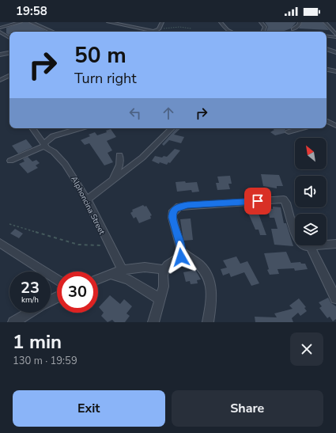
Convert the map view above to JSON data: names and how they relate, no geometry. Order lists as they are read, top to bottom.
{
  "streets": {
    "street": ["Alphoncina Street"]
  },
  "north": "top left",
  "page": {
    "status": "19:58",
    "turn": ["50 m", "Turn right"],
    "speed": "23 km/h",
    "limit": "30",
    "heading": ["1 min", "130 m · 19:59"],
    "buttons": ["Exit", "Share"]
  }
}
